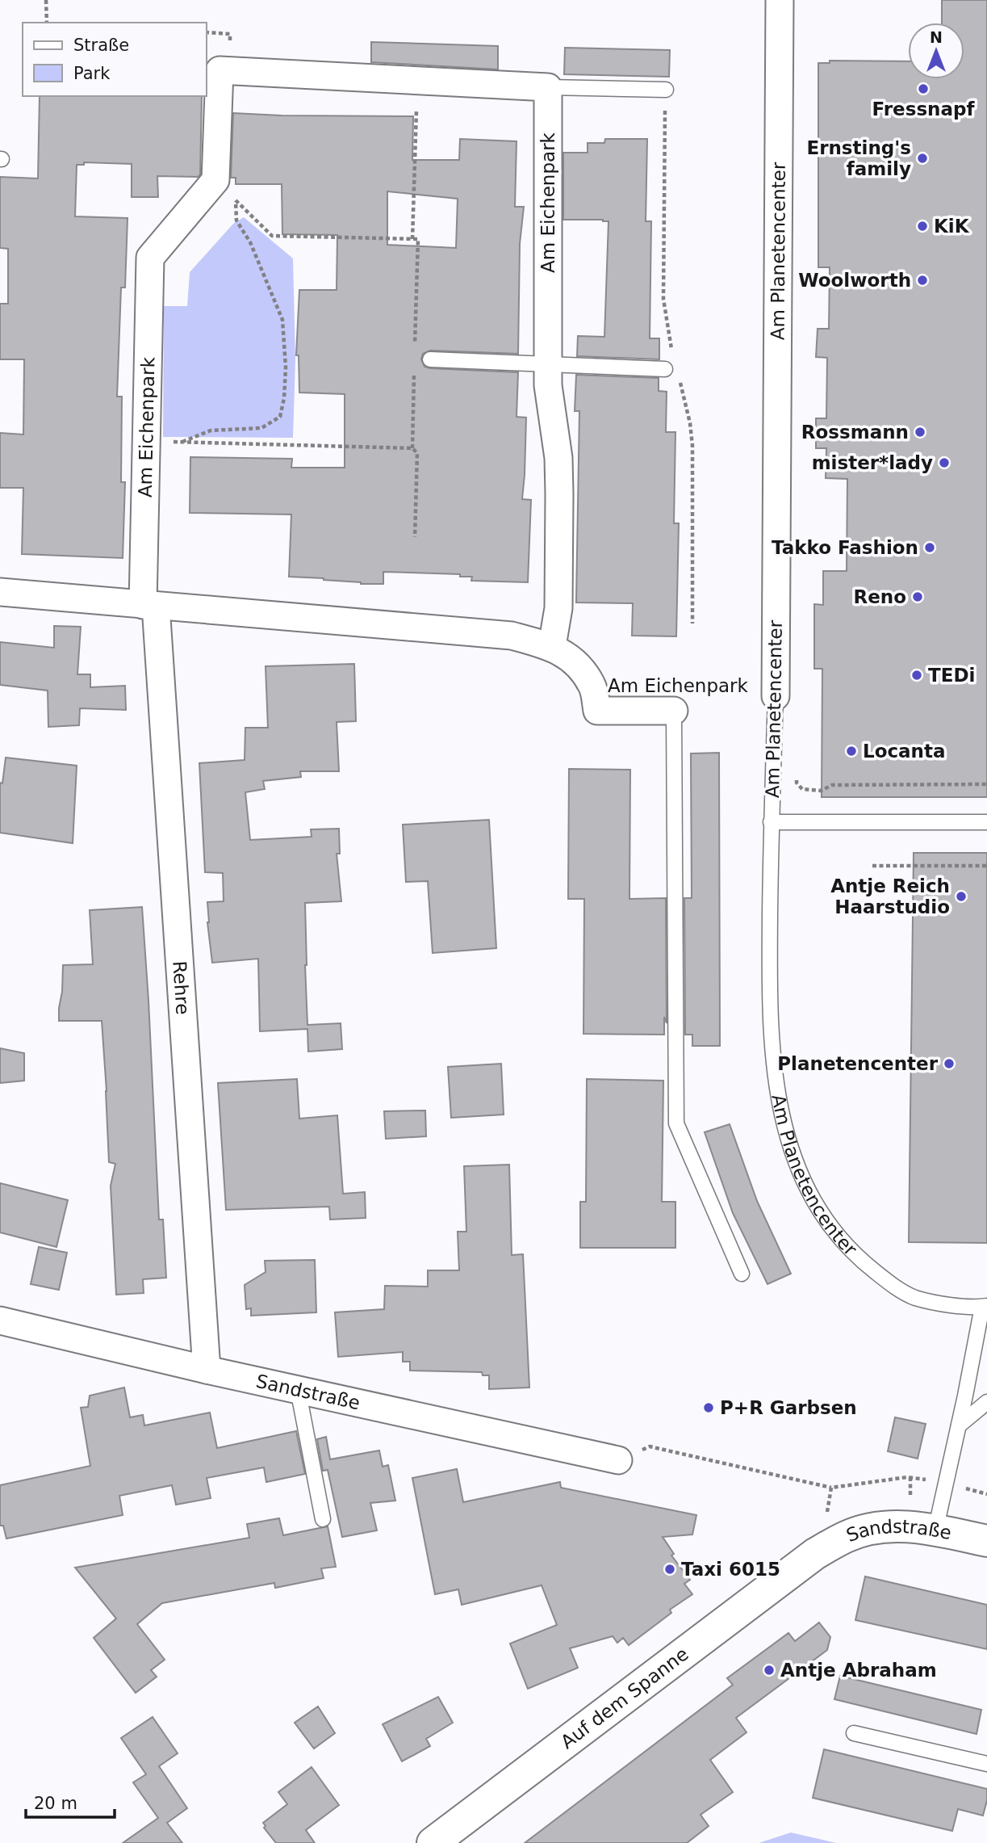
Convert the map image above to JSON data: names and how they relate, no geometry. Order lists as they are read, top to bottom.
{
  "streets": {
    "street": [
      "Am Eichenpark",
      "Am Planetencenter",
      "Rehre",
      "Sandstraße",
      "Auf dem Spanne"
    ]
  },
  "crossings": [
    ["Am Eichenpark", "Am Planetencenter"],
    ["Am Eichenpark", "Rehre"],
    ["Rehre", "Sandstraße"],
    ["Sandstraße", "Auf dem Spanne"]
  ],
  "places": [
    "Fressnapf",
    "Ernsting's family",
    "KiK",
    "Woolworth",
    "Rossmann",
    "mister*lady",
    "Takko Fashion",
    "Reno",
    "TEDi",
    "Locanta",
    "Antje Reich Haarstudio",
    "Planetencenter",
    "P+R Garbsen",
    "Taxi 6015",
    "Antje Abraham"
  ],
  "legend": ["Straße", "Park"],
  "scale_bar": "20 m",
  "north": "top"
}
